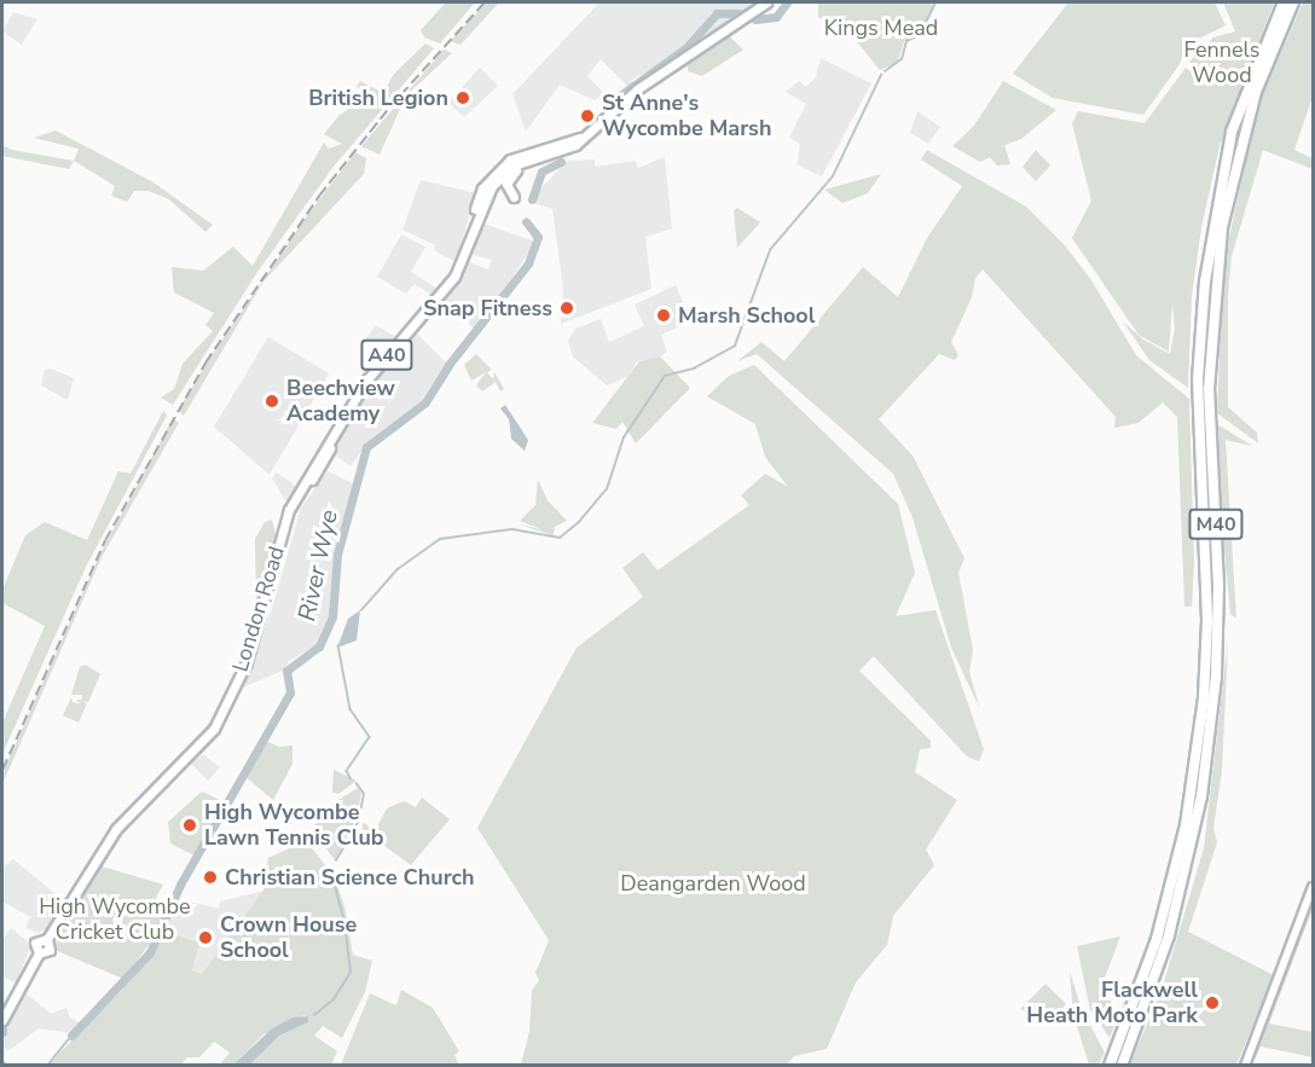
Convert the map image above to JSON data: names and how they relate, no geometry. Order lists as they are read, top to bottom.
{
  "streets": {
    "highway": ["M40"],
    "main road": ["A40", "London Road"]
  },
  "crossings": [
    ["A40", "London Road"]
  ],
  "water": ["River Wye"],
  "parks": [
    "Kings Mead",
    "Fennels Wood",
    "Deangarden Wood",
    "High Wycombe Cricket Club"
  ],
  "places": [
    "British Legion",
    "St Anne's Wycombe Marsh",
    "Snap Fitness",
    "Marsh School",
    "Beechview Academy",
    "High Wycombe Lawn Tennis Club",
    "Christian Science Church",
    "Crown House School",
    "Flackwell Heath Moto Park"
  ]
}
